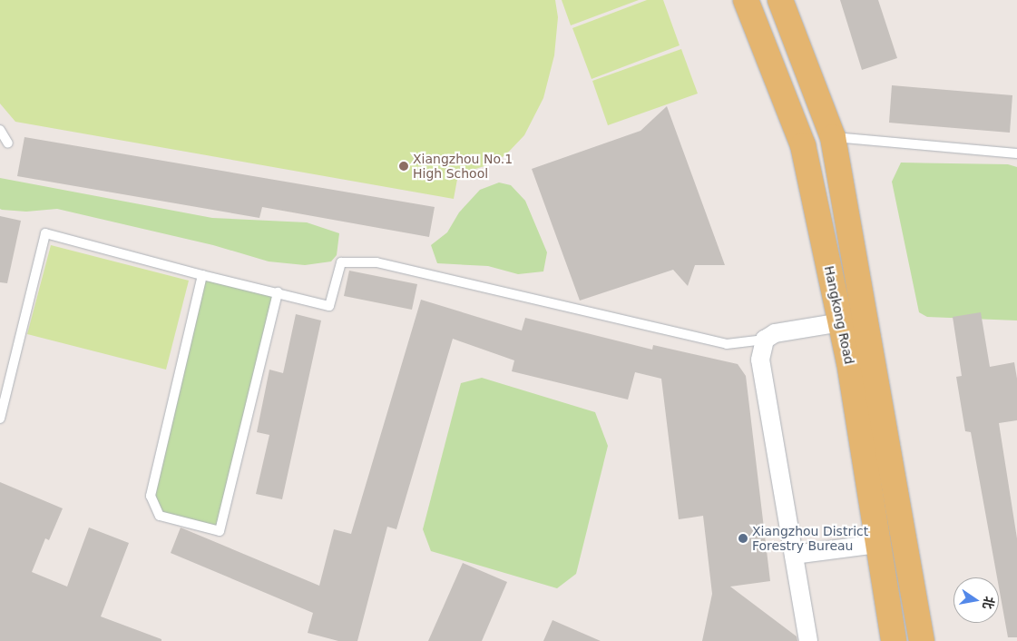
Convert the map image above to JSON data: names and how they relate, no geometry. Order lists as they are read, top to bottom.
{
  "streets": {
    "main road": ["Hangkong Road"]
  },
  "places": ["Xiangzhou No.1 High School", "Xiangzhou District Forestry Bureau"],
  "north": "right"
}
